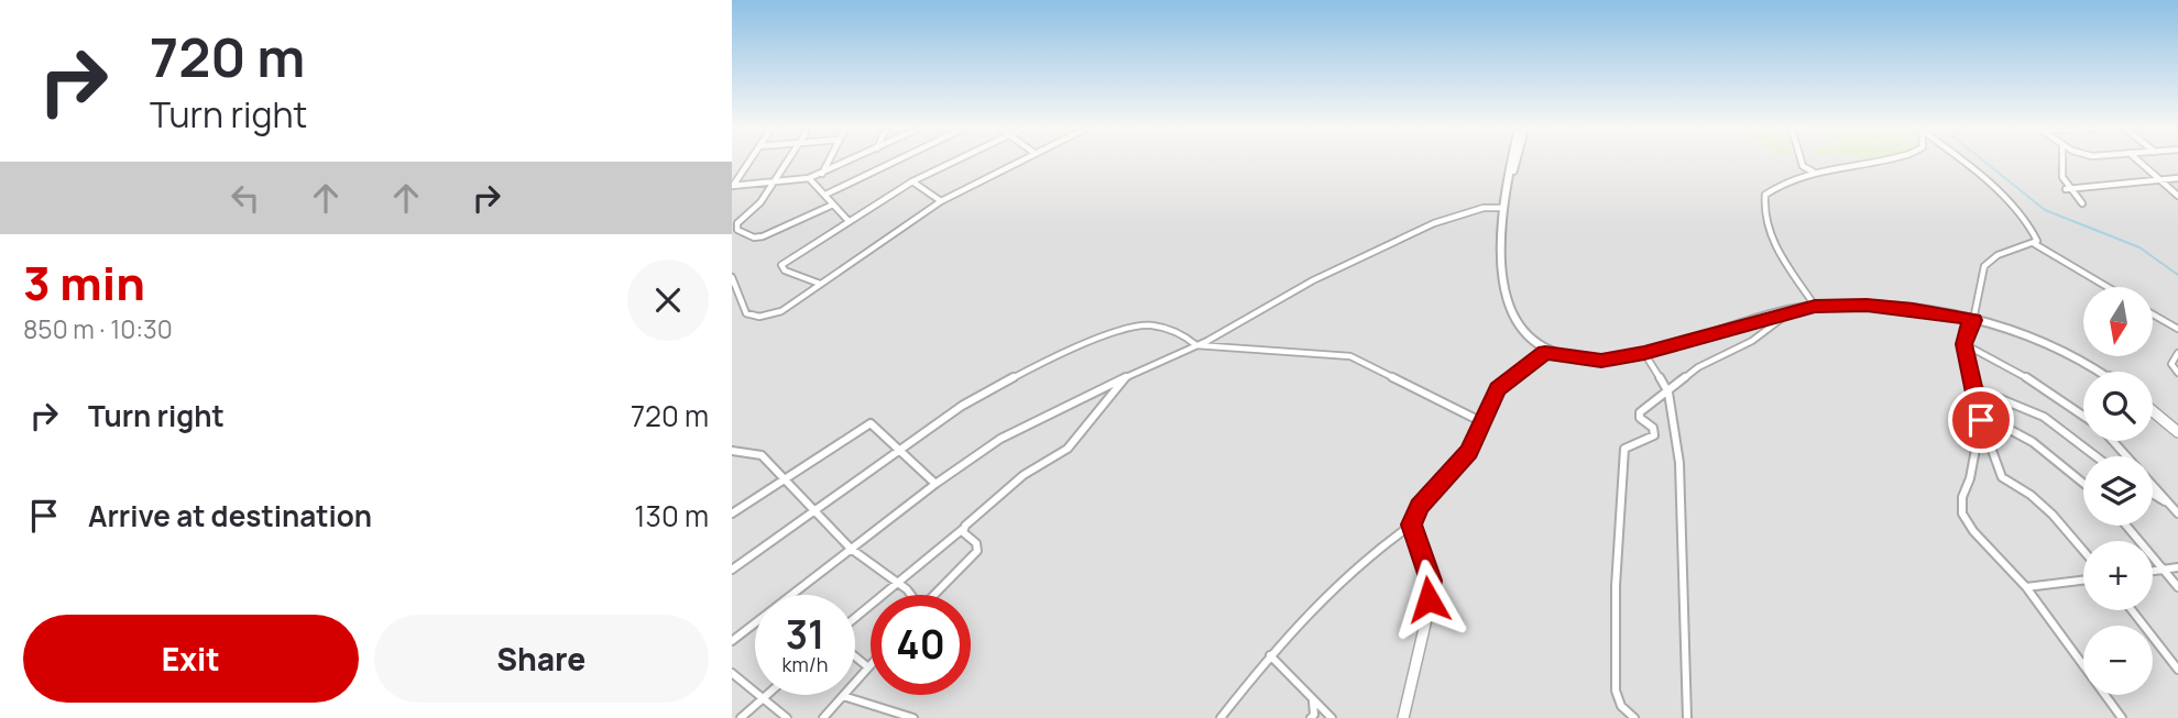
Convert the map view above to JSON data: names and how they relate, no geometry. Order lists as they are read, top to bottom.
{
  "north": "bottom",
  "page": {
    "turn": ["720 m", "Turn right"],
    "heading": ["3 min", "850 m · 10:30"],
    "map_buttons": ["+", "−"],
    "list": [
      {
        "name": "Turn right",
        "value": "720 m"
      },
      {
        "name": "Arrive at destination",
        "value": "130 m"
      }
    ],
    "speed": "31 km/h",
    "limit": "40",
    "buttons": ["Exit", "Share"]
  }
}
